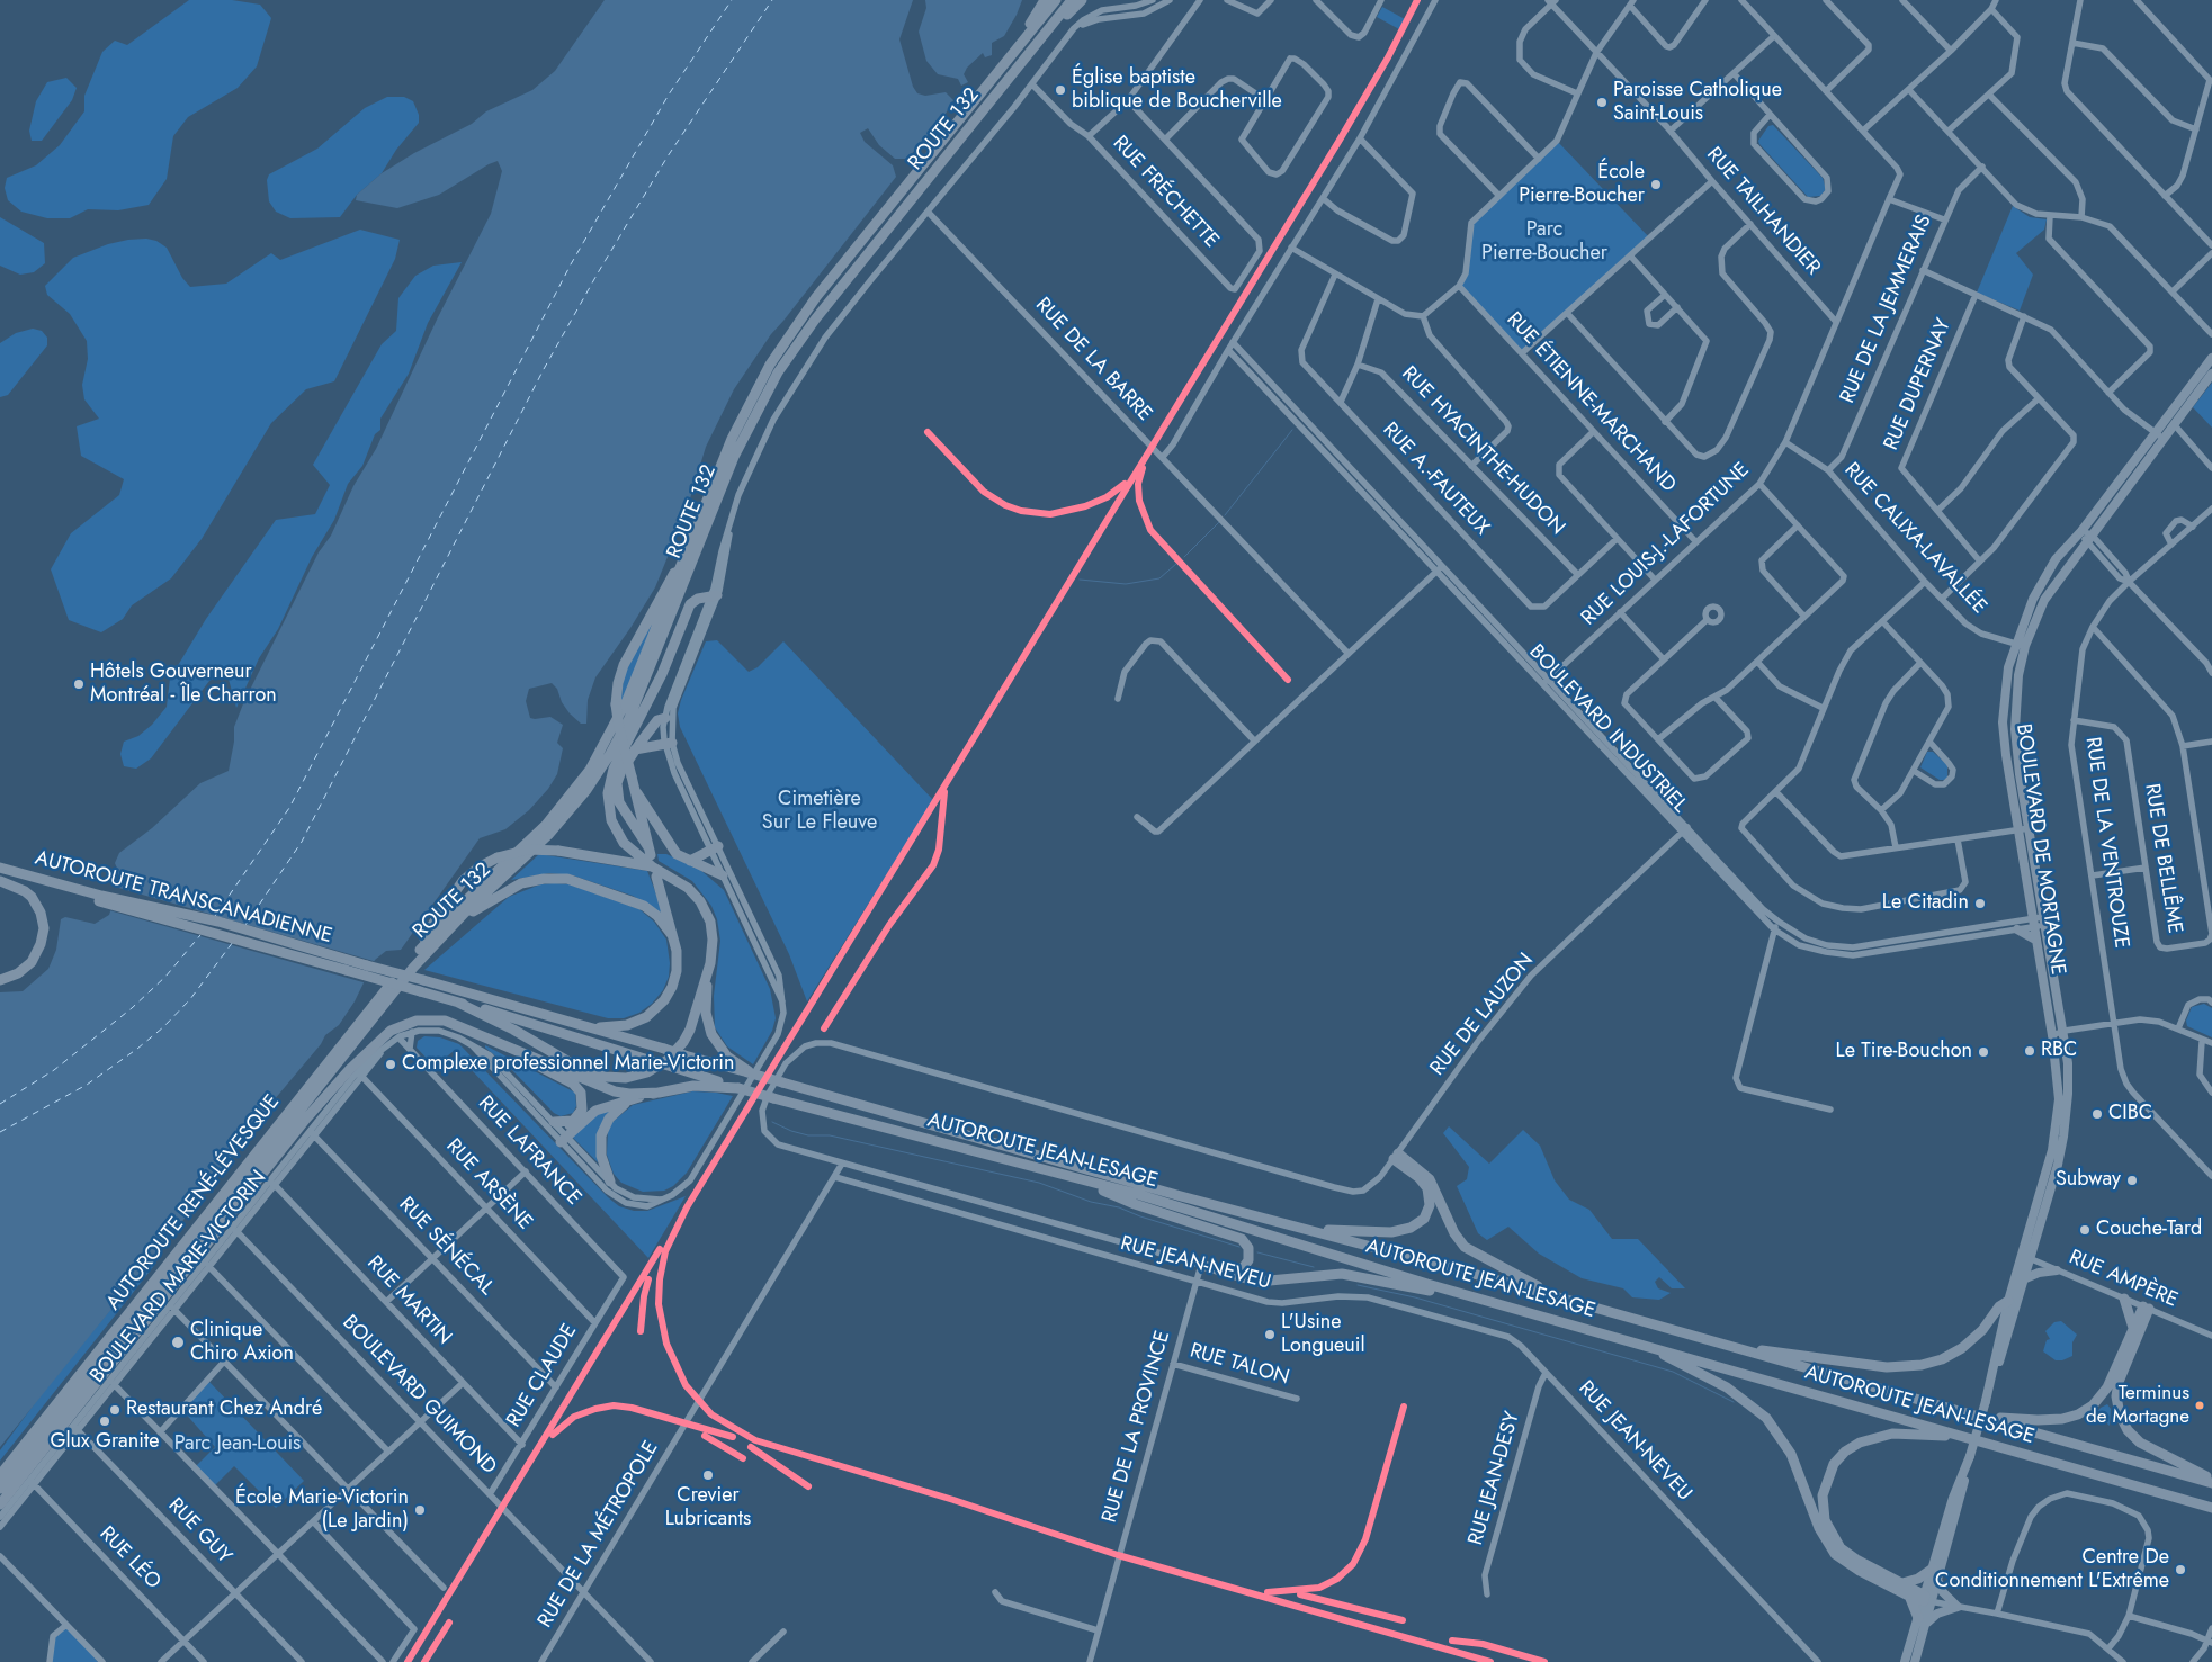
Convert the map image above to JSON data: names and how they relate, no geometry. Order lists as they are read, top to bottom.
{
  "streets": {
    "highway": [
      "ROUTE 132",
      "AUTOROUTE TRANSCANADIENNE",
      "AUTOROUTE JEAN-LESAGE",
      "AUTOROUTE RENÉ-LÉVESQUE"
    ],
    "main road": ["BOULEVARD DE MORTAGNE"],
    "street": [
      "RUE FRÉCHETTE",
      "RUE TAILHANDIER",
      "RUE DE LA JEMMERAIS",
      "RUE DE LA BARRE",
      "RUE DUPERNAY",
      "RUE ÉTIENNE-MARCHAND",
      "RUE HYACINTHE-HUDON",
      "RUE A.-FAUTEUX",
      "RUE CALIXA-LAVALLÉE",
      "RUE LOUIS-J.-LAFORTUNE",
      "BOULEVARD INDUSTRIEL",
      "RUE DE LA VENTROUZE",
      "RUE DE BELLÊME",
      "RUE DE LAUZON",
      "RUE LAFRANCE",
      "RUE ARSÈNE",
      "RUE SÉNÉCAL",
      "RUE JEAN-NEVEU",
      "BOULEVARD MARIE-VICTORIN",
      "RUE AMPÈRE",
      "RUE MARTIN",
      "RUE TALON",
      "RUE CLAUDE",
      "BOULEVARD GUIMOND",
      "RUE DE LA PROVINCE",
      "RUE JEAN-DESY",
      "RUE GUY",
      "RUE DE LA MÉTROPOLE",
      "RUE LÉO"
    ]
  },
  "crossings": [
    ["ROUTE 132", "AUTOROUTE RENÉ-LÉVESQUE"],
    ["RUE FRÉCHETTE", "BOULEVARD MARIE-VICTORIN"],
    ["RUE TAILHANDIER", "RUE LOUIS-J.-LAFORTUNE"],
    ["RUE DE LA JEMMERAIS", "RUE CALIXA-LAVALLÉE"],
    ["RUE DE LA BARRE", "BOULEVARD MARIE-VICTORIN"],
    ["RUE ÉTIENNE-MARCHAND", "RUE LOUIS-J.-LAFORTUNE"],
    ["RUE HYACINTHE-HUDON", "RUE A.-FAUTEUX"],
    ["RUE CALIXA-LAVALLÉE", "RUE LOUIS-J.-LAFORTUNE"],
    ["RUE CALIXA-LAVALLÉE", "BOULEVARD DE MORTAGNE"],
    ["RUE LOUIS-J.-LAFORTUNE", "BOULEVARD INDUSTRIEL"],
    ["BOULEVARD INDUSTRIEL", "BOULEVARD DE MORTAGNE"],
    ["BOULEVARD INDUSTRIEL", "RUE DE LAUZON"],
    ["RUE DE LA VENTROUZE", "RUE DE BELLÊME"],
    ["BOULEVARD DE MORTAGNE", "RUE AMPÈRE"],
    ["AUTOROUTE TRANSCANADIENNE", "AUTOROUTE JEAN-LESAGE"],
    ["RUE DE LAUZON", "RUE JEAN-NEVEU"],
    ["RUE LAFRANCE", "BOULEVARD MARIE-VICTORIN"],
    ["RUE LAFRANCE", "RUE CLAUDE"],
    ["RUE ARSÈNE", "BOULEVARD MARIE-VICTORIN"],
    ["RUE ARSÈNE", "RUE CLAUDE"],
    ["RUE SÉNÉCAL", "BOULEVARD MARIE-VICTORIN"],
    ["RUE SÉNÉCAL", "RUE CLAUDE"],
    ["RUE JEAN-NEVEU", "RUE DE LA PROVINCE"],
    ["RUE JEAN-NEVEU", "RUE JEAN-DESY"],
    ["RUE JEAN-NEVEU", "RUE DE LA MÉTROPOLE"],
    ["BOULEVARD MARIE-VICTORIN", "RUE MARTIN"],
    ["BOULEVARD MARIE-VICTORIN", "BOULEVARD GUIMOND"],
    ["BOULEVARD MARIE-VICTORIN", "RUE GUY"],
    ["BOULEVARD MARIE-VICTORIN", "RUE LÉO"],
    ["RUE MARTIN", "RUE CLAUDE"],
    ["RUE TALON", "RUE DE LA PROVINCE"],
    ["RUE CLAUDE", "BOULEVARD GUIMOND"],
    ["BOULEVARD GUIMOND", "RUE DE LA MÉTROPOLE"]
  ],
  "parks": ["Parc Pierre-Boucher", "Cimetière Sur Le Fleuve", "Parc Jean-Louis"],
  "places": [
    "Église baptiste biblique de Boucherville",
    "Paroisse Catholique Saint-Louis",
    "École Pierre-Boucher",
    "Hôtels Gouverneur Montréal - Île Charron",
    "Le Citadin",
    "RBC",
    "Le Tire-Bouchon",
    "Complexe professionnel Marie-Victorin",
    "CIBC",
    "Subway",
    "Couche-Tard",
    "L'Usine Longueuil",
    "Clinique Chiro Axion",
    "Terminus de Mortagne",
    "Restaurant Chez André",
    "Glux Granite",
    "Crevier Lubricants",
    "École Marie-Victorin (Le Jardin)",
    "Centre De Conditionnement L'Extrême"
  ]
}
